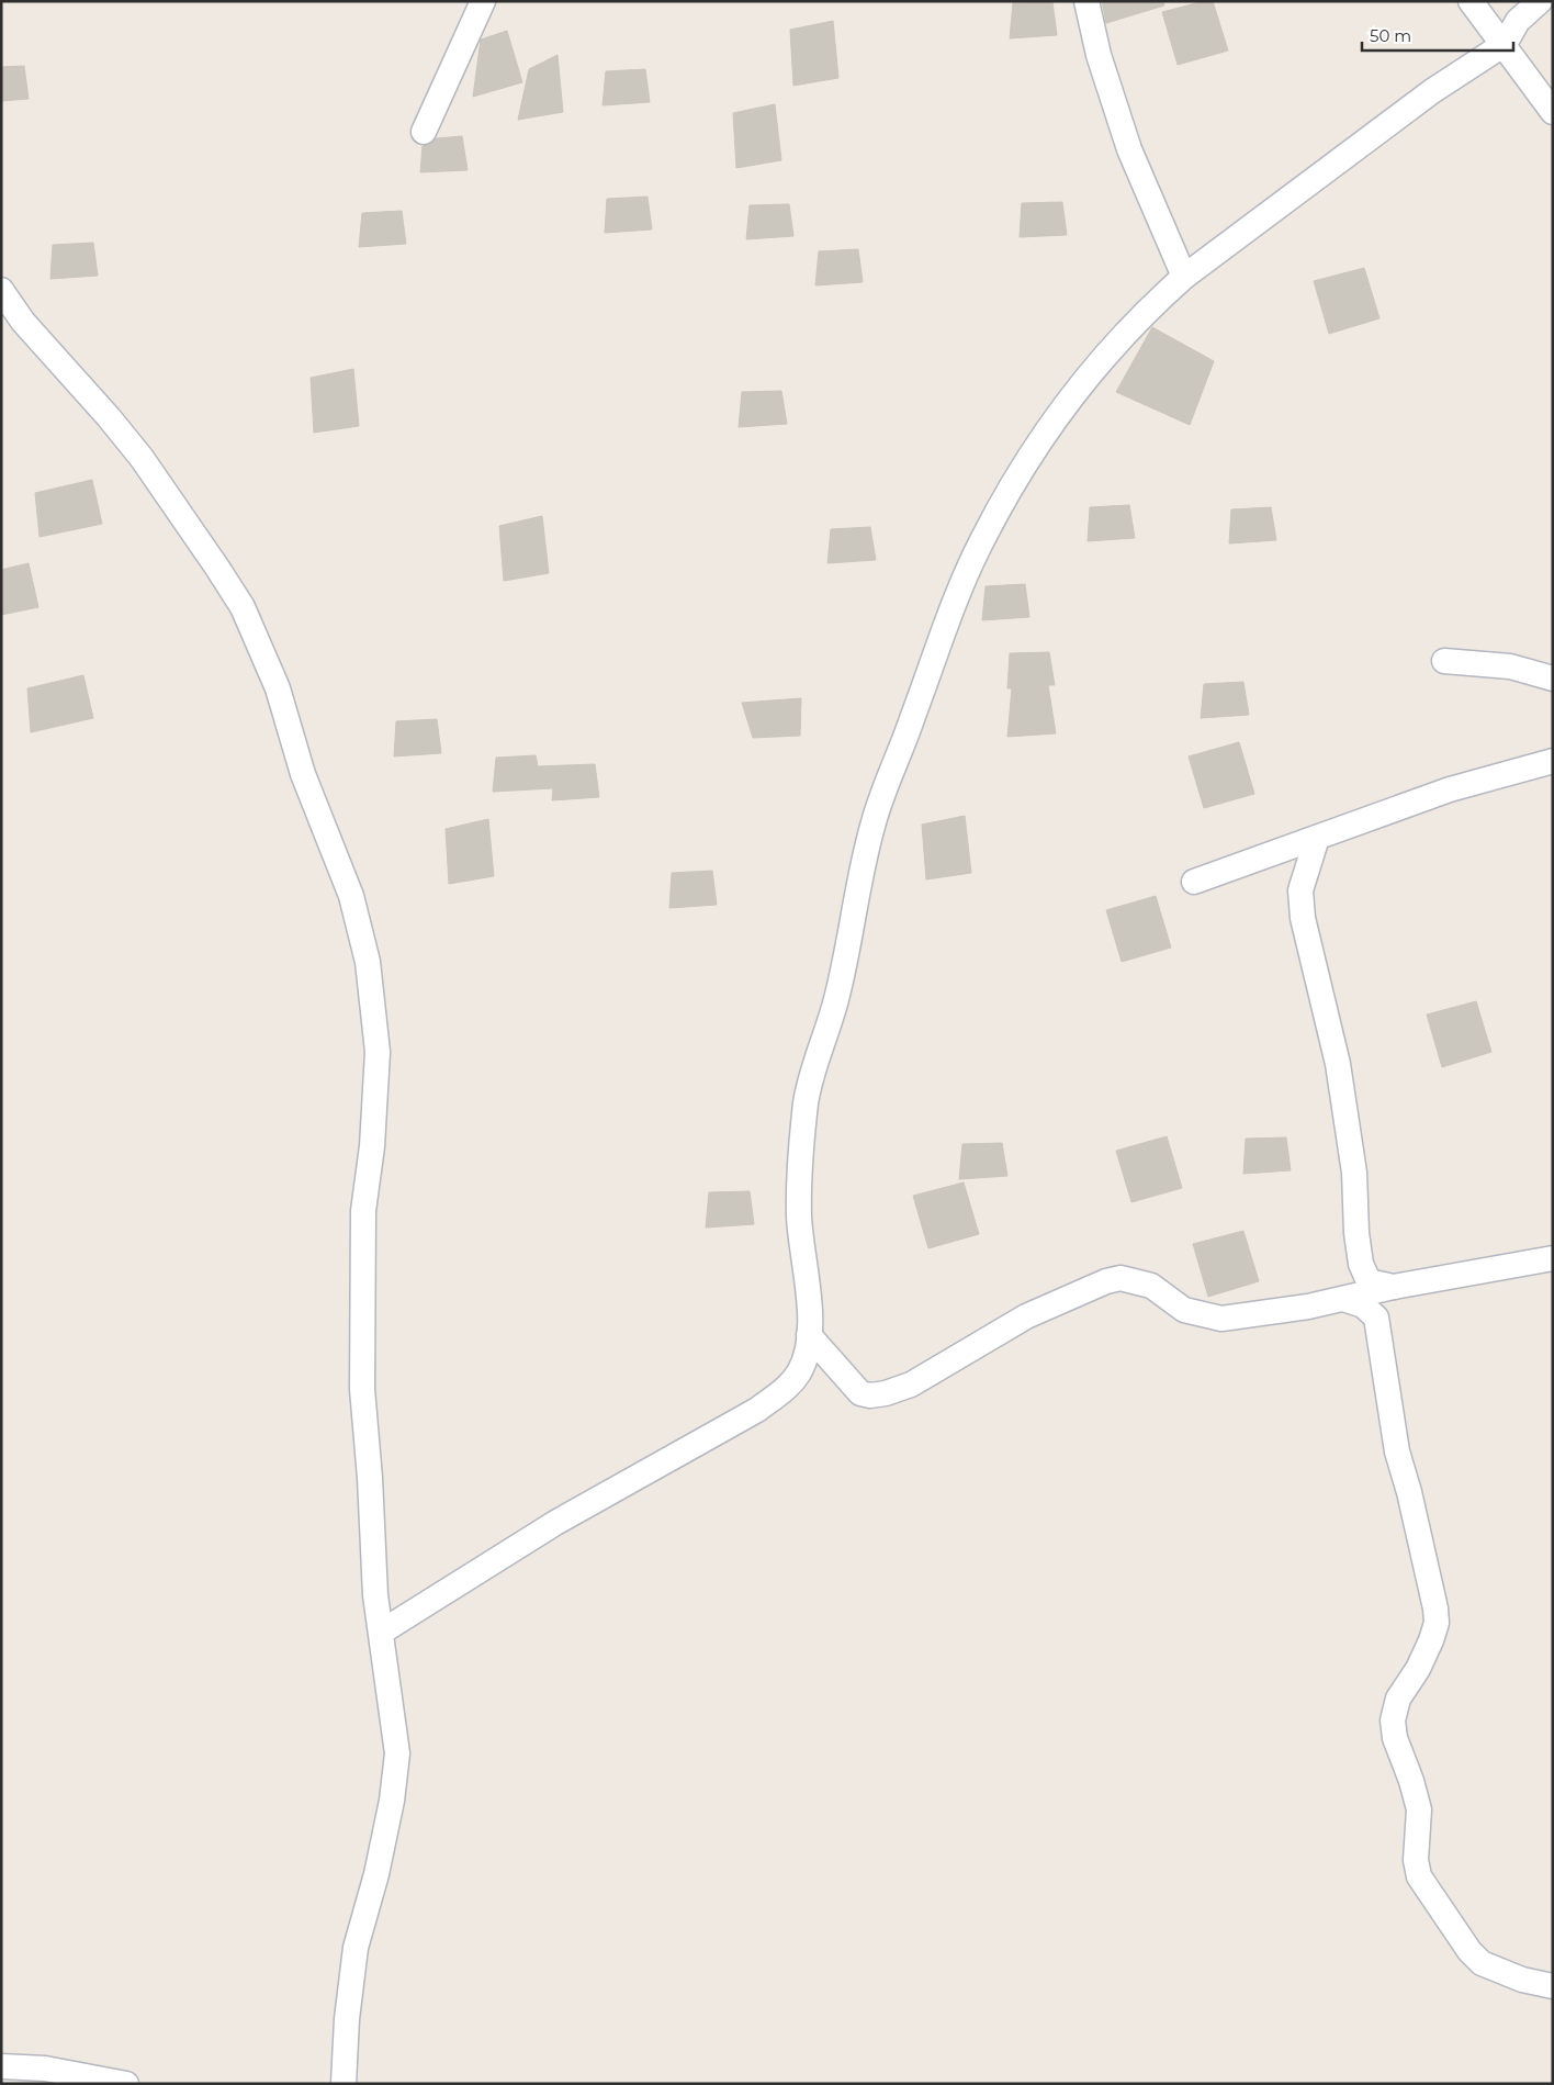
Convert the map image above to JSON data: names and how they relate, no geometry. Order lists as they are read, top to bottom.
{
  "scale_bar": "50 m"
}
